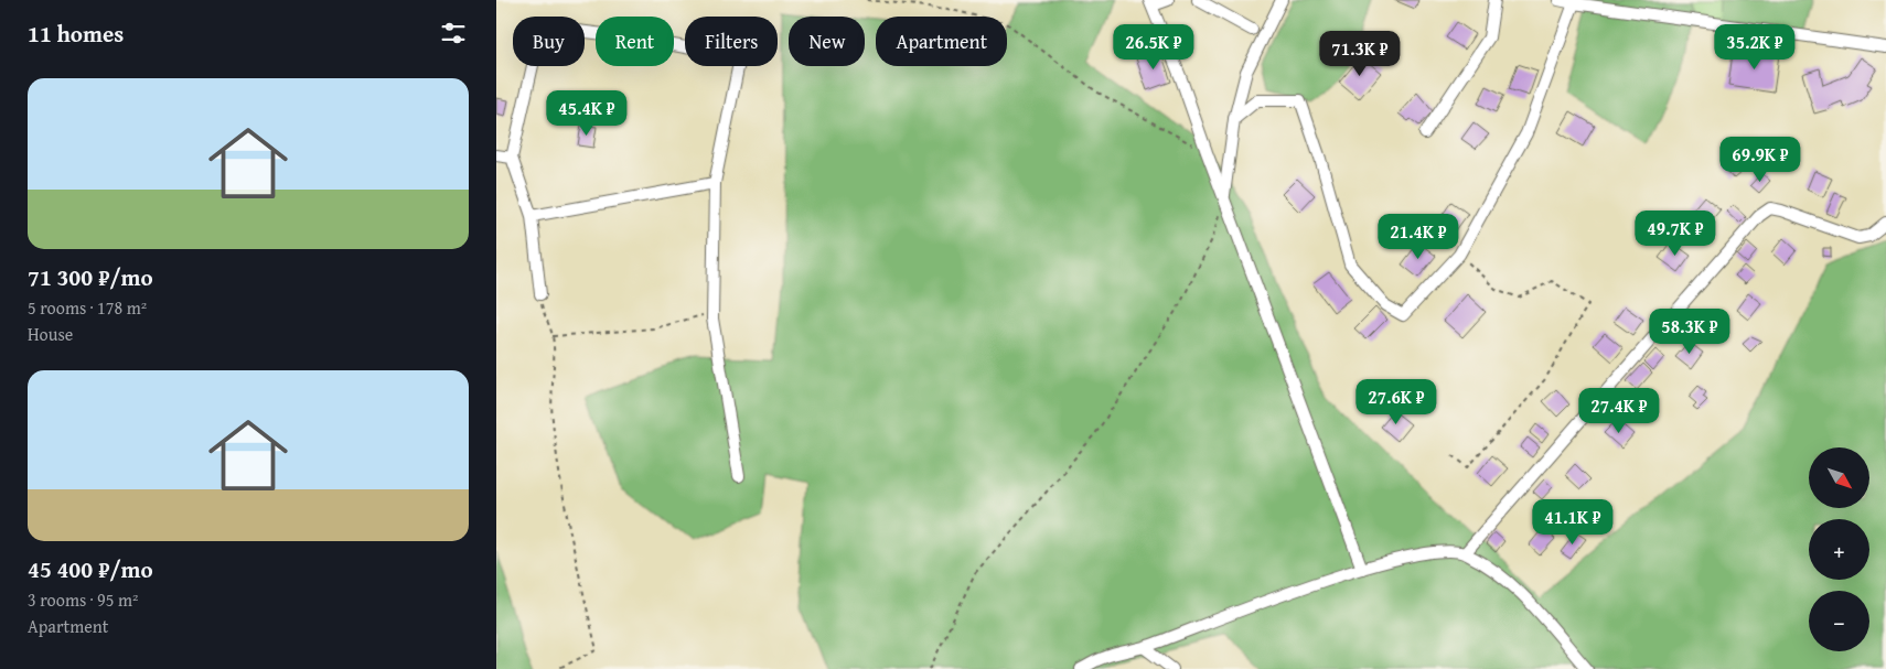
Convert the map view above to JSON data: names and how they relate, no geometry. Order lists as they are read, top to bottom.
{
  "north": "bottom right",
  "page": {
    "heading": "11 homes",
    "chip": [
      "Buy",
      "Rent",
      "Filters",
      "New",
      "Apartment"
    ],
    "price": [
      "26.5K ₽",
      "35.2K ₽",
      "71.3K ₽",
      "45.4K ₽",
      "69.9K ₽",
      "49.7K ₽",
      "21.4K ₽",
      "58.3K ₽",
      "27.6K ₽",
      "27.4K ₽",
      "41.1K ₽"
    ],
    "list": [
      {
        "name": "71 300 ₽/mo",
        "note": "5 rooms · 178 m² · House"
      },
      {
        "name": "45 400 ₽/mo",
        "note": "3 rooms · 95 m² · Apartment"
      }
    ],
    "map_buttons": ["+", "−"]
  }
}
